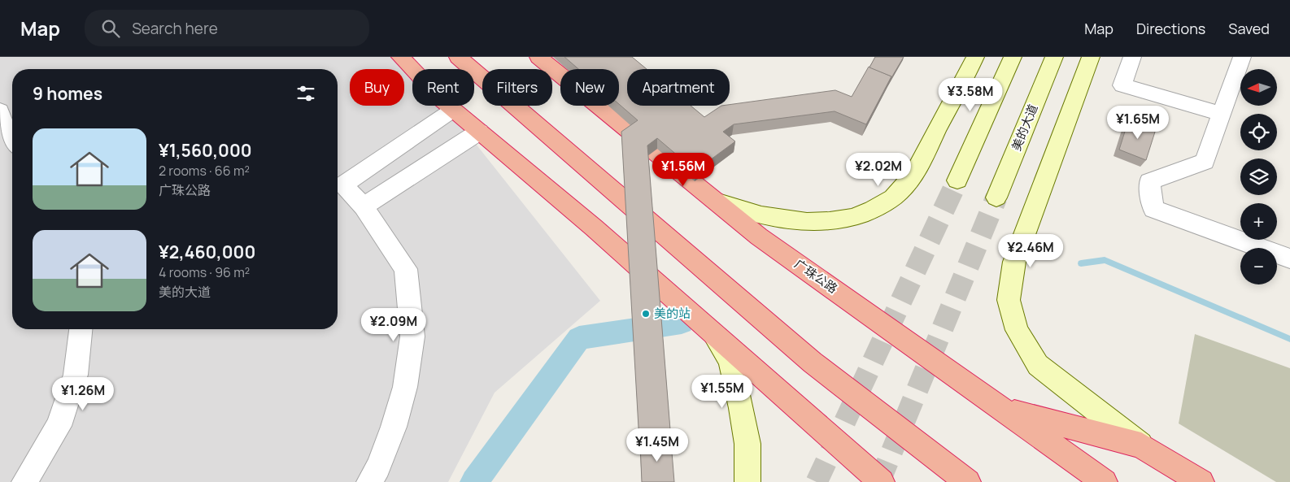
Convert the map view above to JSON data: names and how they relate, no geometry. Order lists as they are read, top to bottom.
{
  "streets": {
    "highway": ["广珠公路"],
    "main road": ["美的大道"]
  },
  "places": ["美的站"],
  "north": "left",
  "page": {
    "header": "Map",
    "search": "Search here",
    "nav": ["Map", "Directions", "Saved"],
    "map_buttons": ["+", "−"],
    "chip": [
      "Buy",
      "Rent",
      "Filters",
      "New",
      "Apartment"
    ],
    "heading": "9 homes",
    "price": [
      "¥3.58M",
      "¥1.65M",
      "¥1.56M",
      "¥2.02M",
      "¥2.46M",
      "¥2.09M",
      "¥1.55M",
      "¥1.26M",
      "¥1.45M"
    ],
    "list": [
      {
        "name": "¥1,560,000",
        "note": "2 rooms · 66 m² · 广珠公路"
      },
      {
        "name": "¥2,460,000",
        "note": "4 rooms · 96 m² · 美的大道"
      }
    ]
  }
}
